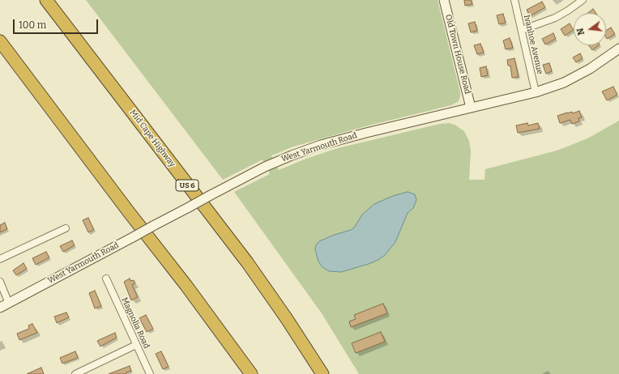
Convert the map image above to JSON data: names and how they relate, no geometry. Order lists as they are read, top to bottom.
{
  "streets": {
    "highway": ["Mid Cape Highway", "US 6"],
    "main road": ["Old Town House Road", "West Yarmouth Road"],
    "street": ["Ivanhoe Avenue", "Magnolia Road"]
  },
  "crossings": [
    ["Ivanhoe Avenue", "West Yarmouth Road"],
    ["Old Town House Road", "West Yarmouth Road"]
  ],
  "scale_bar": "100 m",
  "north": "left"
}
